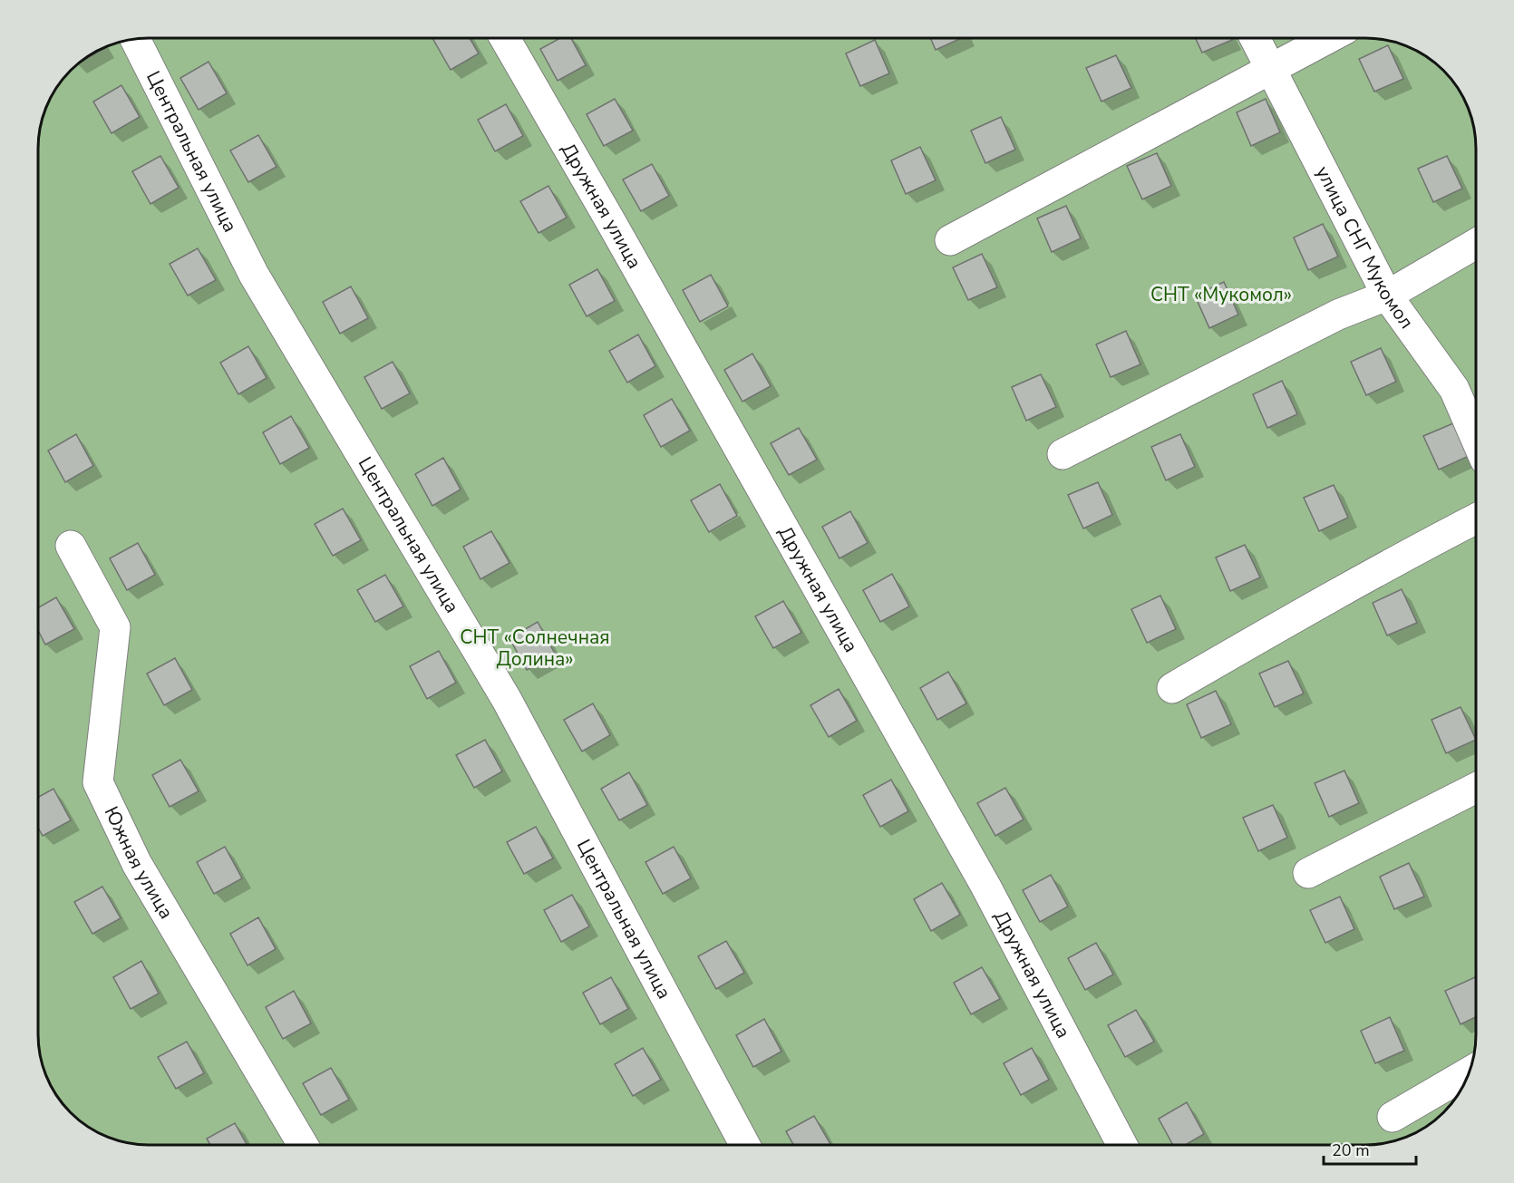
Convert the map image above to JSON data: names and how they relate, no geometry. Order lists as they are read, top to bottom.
{
  "streets": {
    "street": [
      "Центральная улица",
      "Дружная улица",
      "улица СНГ Мукомол",
      "Южная улица"
    ]
  },
  "parks": ["СНТ «Мукомол»", "СНТ «Солнечная Долина»"],
  "scale_bar": "20 m"
}
